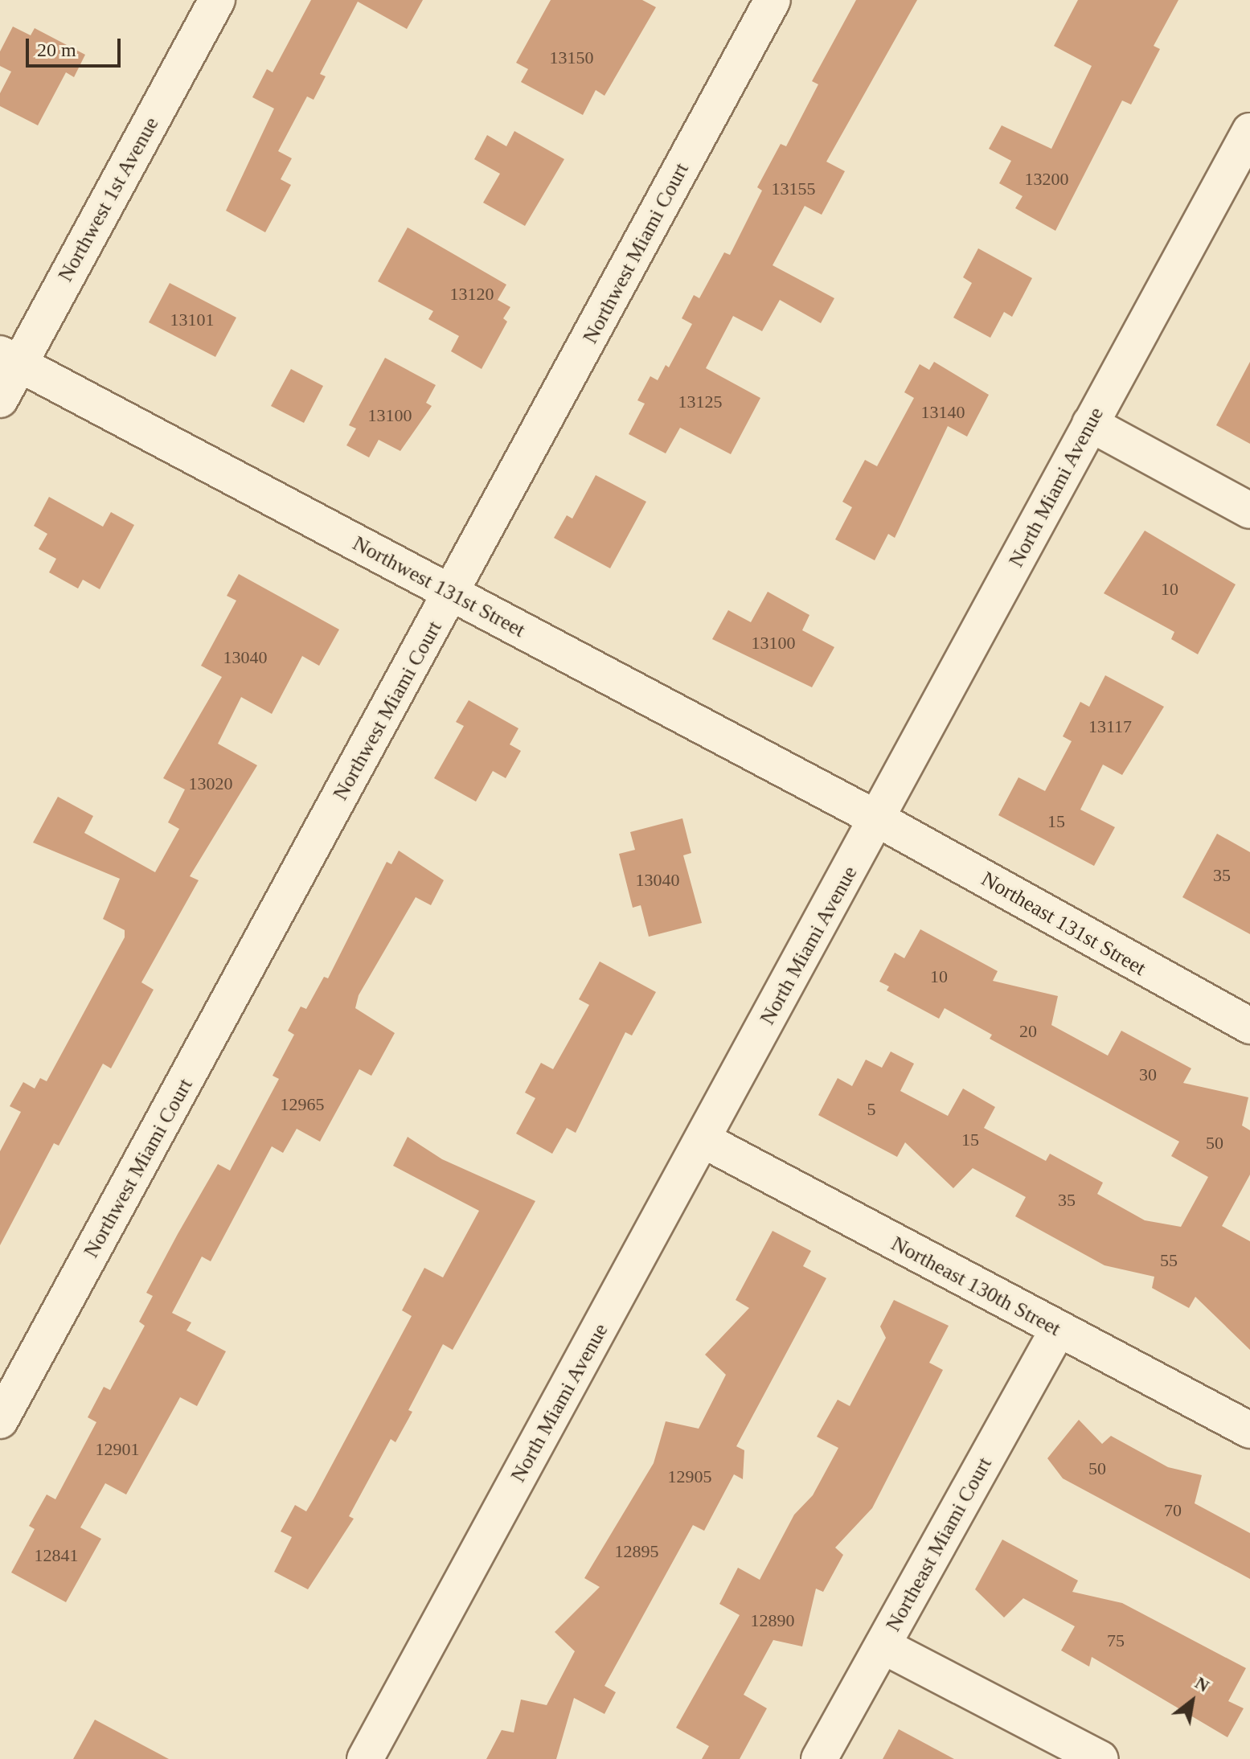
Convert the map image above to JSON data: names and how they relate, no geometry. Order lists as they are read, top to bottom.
{
  "streets": {
    "street": [
      "Northwest 1st Avenue",
      "Northwest Miami Court",
      "North Miami Avenue",
      "Northwest 131st Street",
      "Northeast 131st Street",
      "Northeast 130th Street",
      "Northeast Miami Court"
    ]
  },
  "crossings": [
    ["Northwest 1st Avenue", "Northwest 131st Street"],
    ["Northwest Miami Court", "Northwest 131st Street"],
    ["North Miami Avenue", "Northwest 131st Street"],
    ["North Miami Avenue", "Northeast 131st Street"],
    ["North Miami Avenue", "Northeast 130th Street"],
    ["Northwest 131st Street", "Northeast 131st Street"],
    ["Northeast 130th Street", "Northeast Miami Court"]
  ],
  "house_numbers": [
    "13150",
    "13200",
    "13155",
    "13120",
    "13101",
    "13125",
    "13140",
    "13100",
    "10",
    "13100",
    "13040",
    "13117",
    "13020",
    "15",
    "35",
    "13040",
    "10",
    "20",
    "30",
    "12965",
    "5",
    "15",
    "50",
    "35",
    "55",
    "12901",
    "50",
    "12905",
    "70",
    "12895",
    "12841",
    "12890",
    "75"
  ],
  "scale_bar": "20 m",
  "north": "top right"
}
